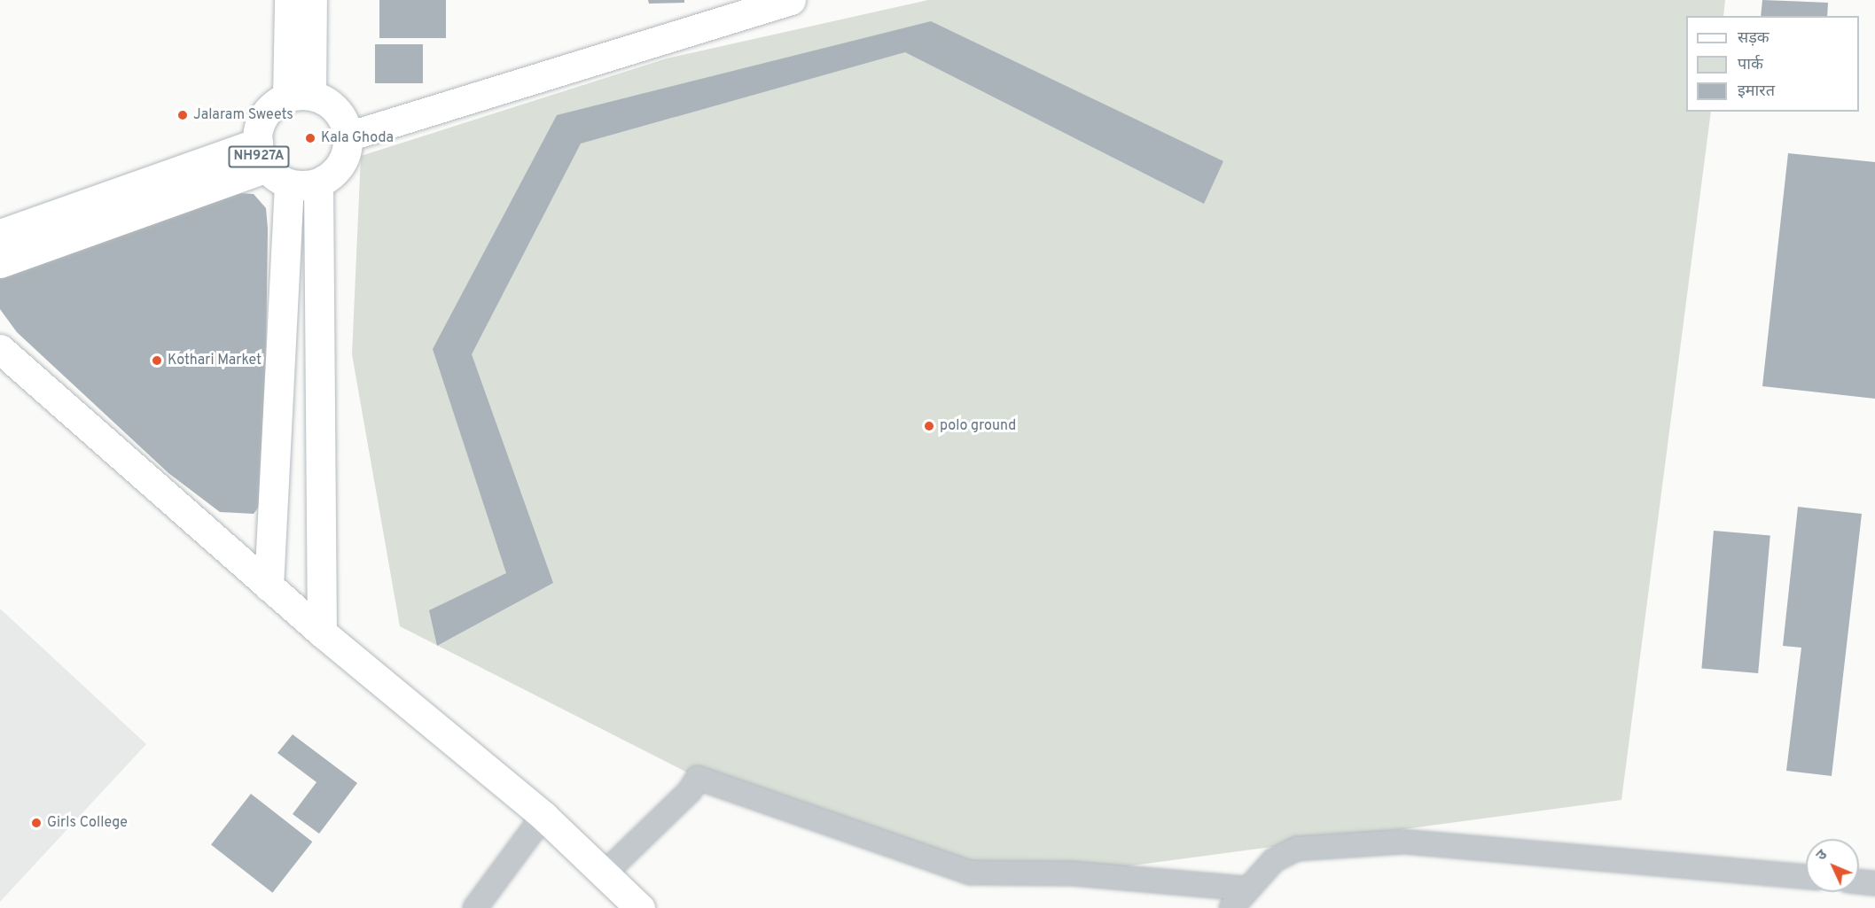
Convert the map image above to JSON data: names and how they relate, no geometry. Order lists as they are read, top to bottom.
{
  "streets": {
    "main road": ["NH927A"]
  },
  "places": [
    "Jalaram Sweets",
    "Kala Ghoda",
    "Kothari Market",
    "polo ground",
    "Girls College"
  ],
  "legend": ["सड़क", "पार्क", "इमारत"],
  "north": "top left"
}
